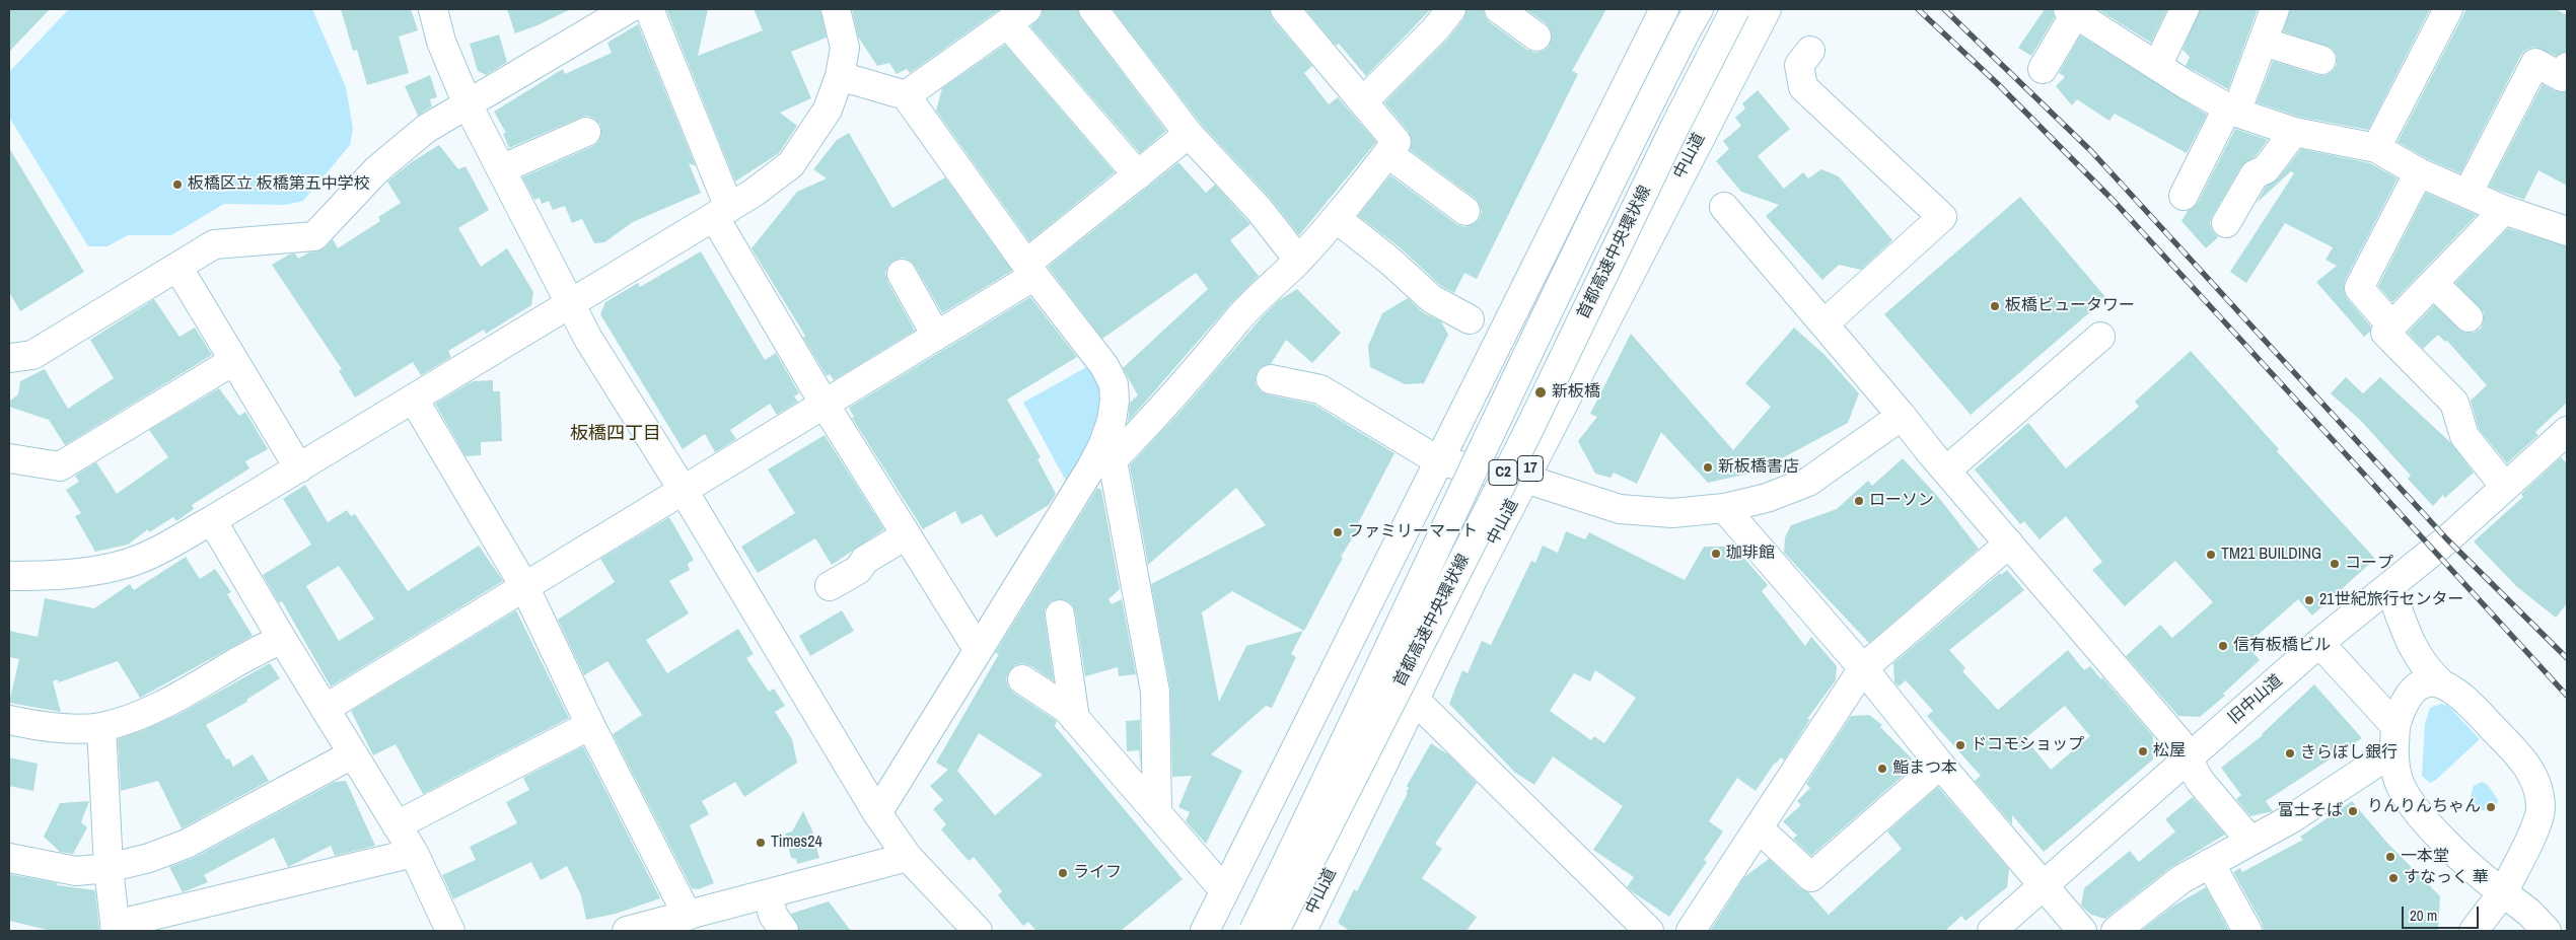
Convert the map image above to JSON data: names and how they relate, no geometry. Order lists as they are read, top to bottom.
{
  "streets": {
    "main road": [
      "中山道",
      "首都高速中央環状線",
      "17",
      "C2",
      "旧中山道"
    ]
  },
  "districts": ["板橋四丁目"],
  "places": [
    "板橋区立 板橋第五中学校",
    "板橋ビュータワー",
    "新板橋",
    "新板橋書店",
    "ローソン",
    "ファミリーマート",
    "珈琲館",
    "TM21 BUILDING",
    "コープ",
    "21世紀旅行センター",
    "信有板橋ビル",
    "ドコモショップ",
    "松屋",
    "きらぼし銀行",
    "鮨まつ本",
    "りんりんちゃん",
    "富士そば",
    "Times24",
    "一本堂",
    "ライフ",
    "すなっく 華"
  ],
  "scale_bar": "20 m"
}
